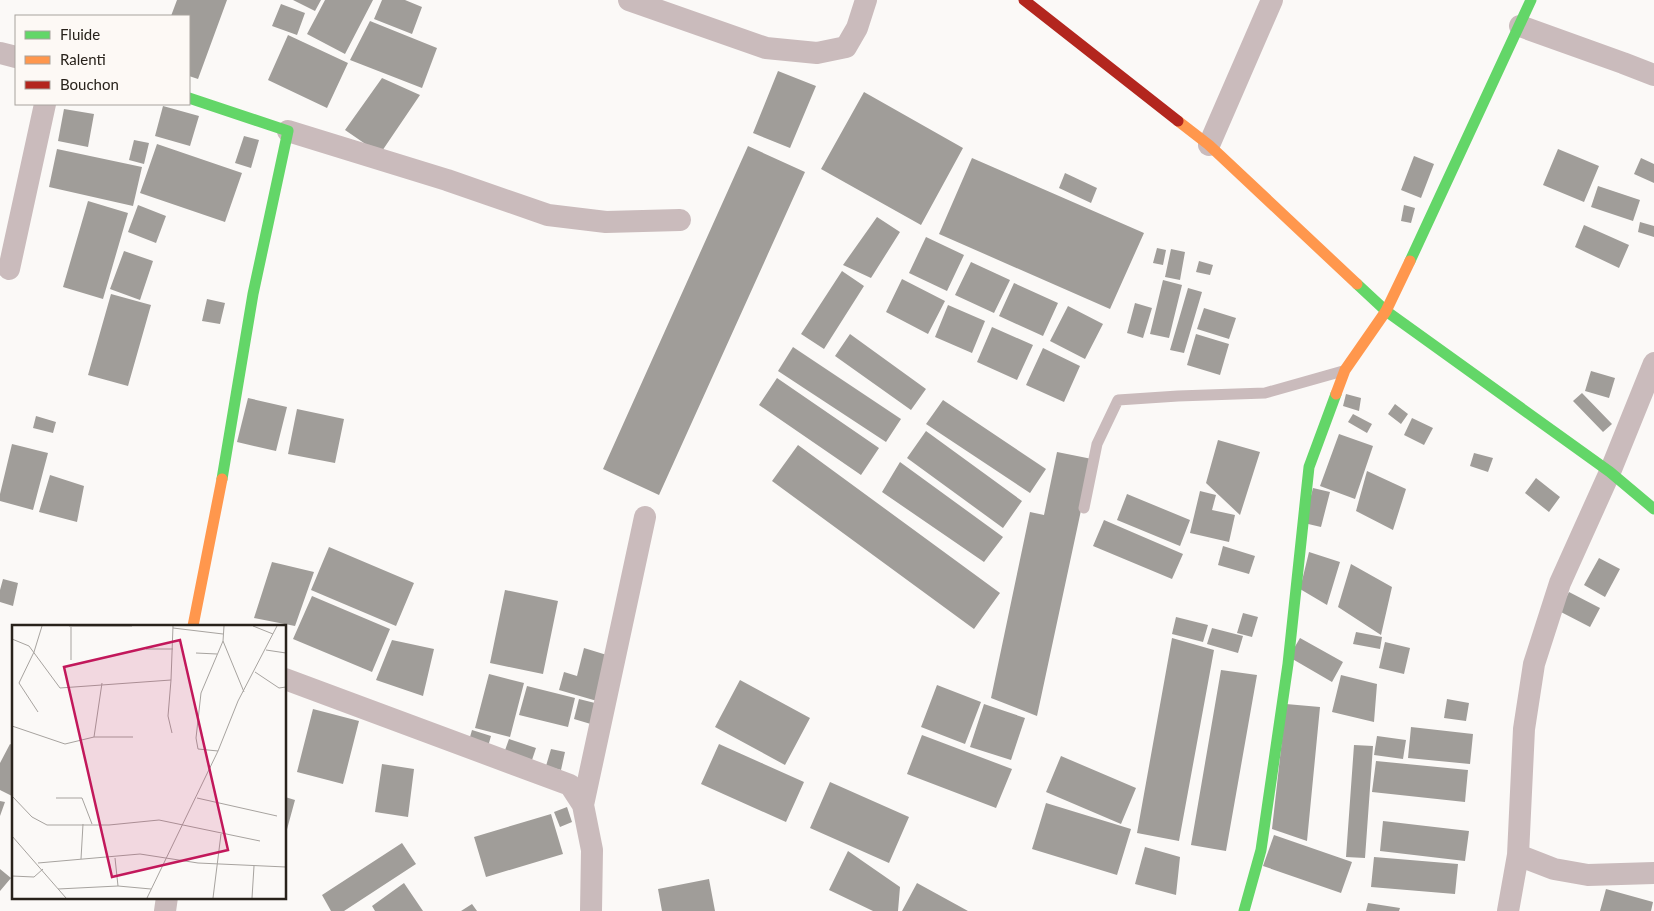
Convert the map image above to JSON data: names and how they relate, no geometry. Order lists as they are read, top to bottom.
{
  "legend": ["Fluide", "Ralenti", "Bouchon"]
}
